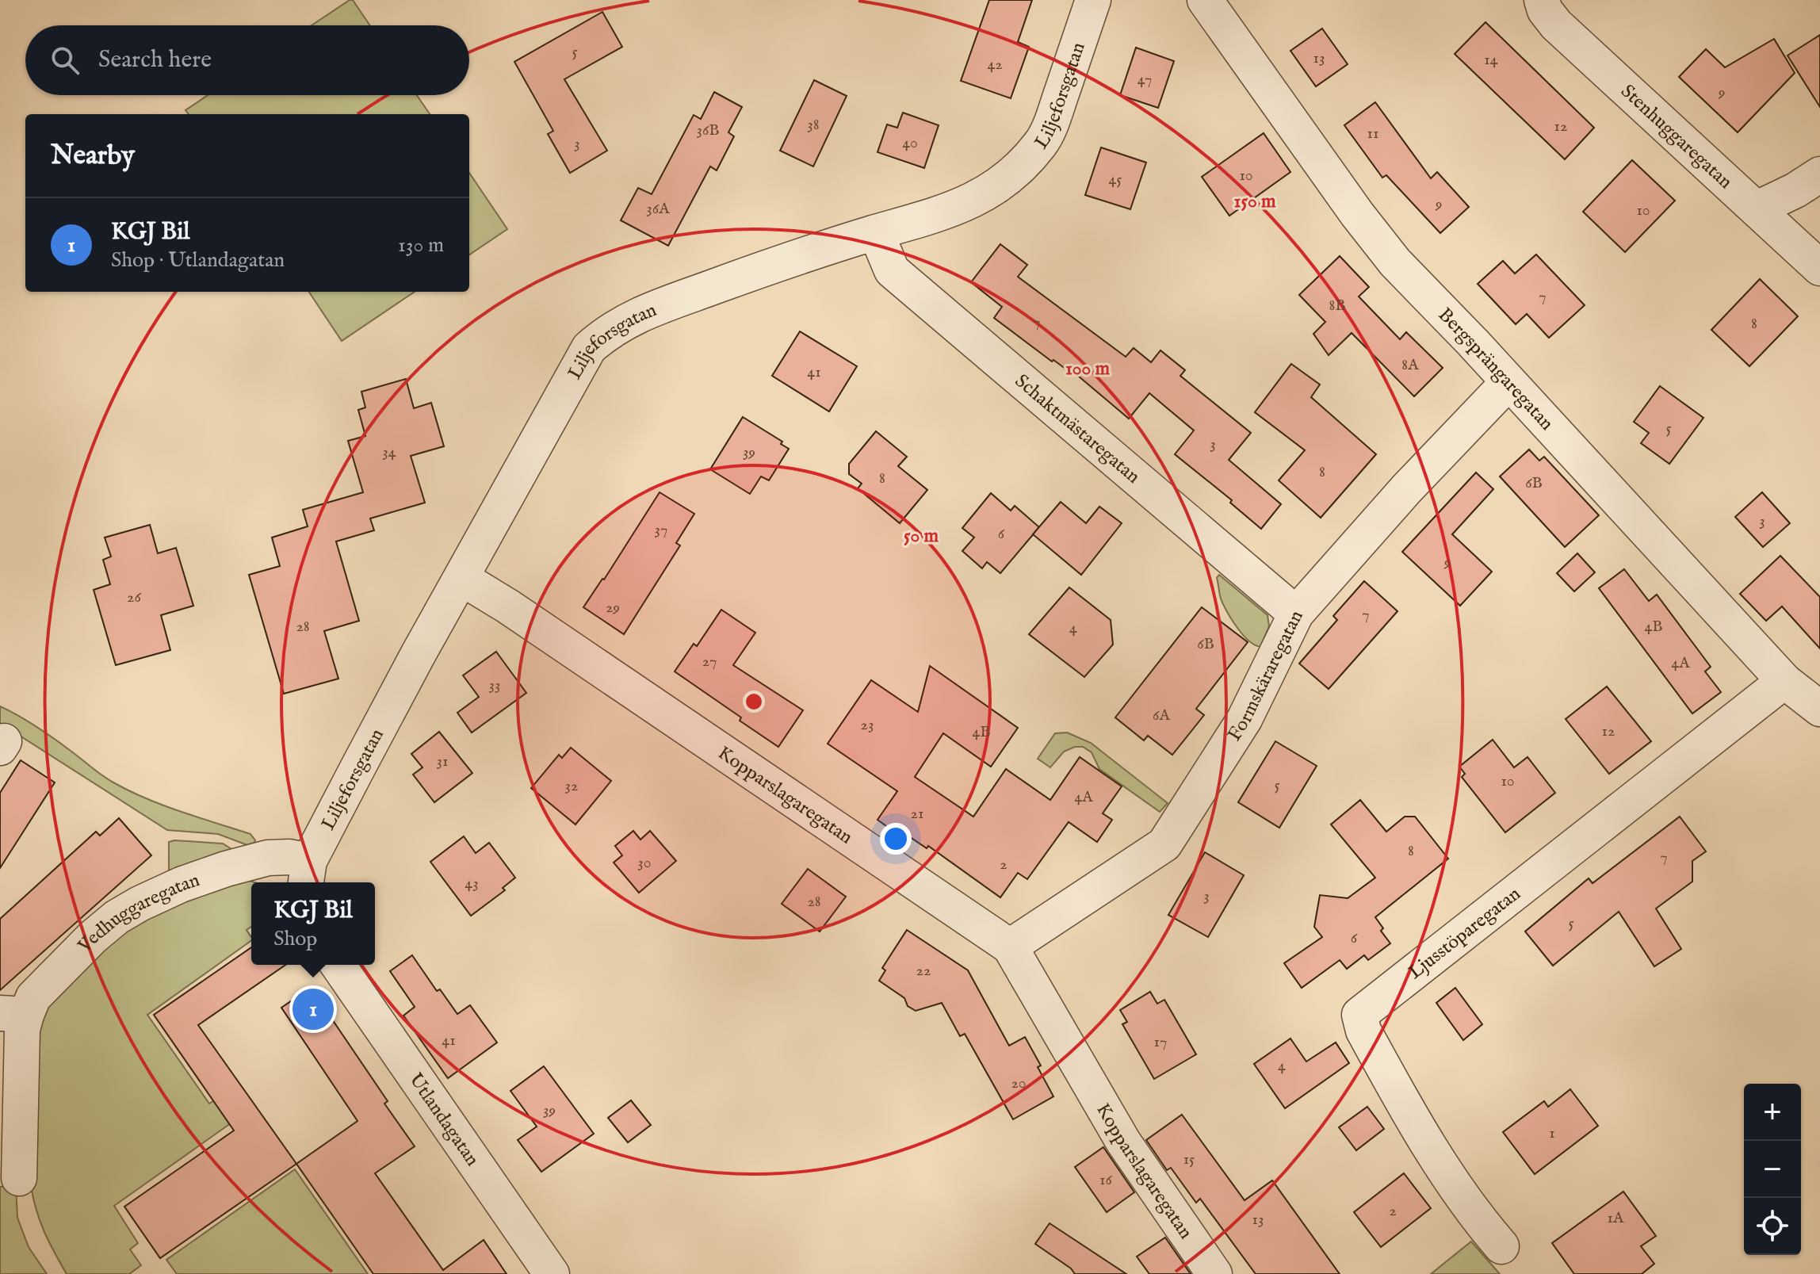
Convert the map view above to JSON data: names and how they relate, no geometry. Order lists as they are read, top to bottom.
{
  "streets": {
    "street": [
      "Liljeforsgatan",
      "Stenhuggaregatan",
      "Bergsprängaregatan",
      "Schaktmästaregatan",
      "Formskäraregatan",
      "Kopparslagaregatan",
      "Vedhuggaregatan",
      "Ljusstöparegatan",
      "Utlandagatan"
    ]
  },
  "crossings": [
    ["Liljeforsgatan", "Schaktmästaregatan"],
    ["Liljeforsgatan", "Kopparslagaregatan"],
    ["Liljeforsgatan", "Vedhuggaregatan"],
    ["Bergsprängaregatan", "Formskäraregatan"],
    ["Bergsprängaregatan", "Ljusstöparegatan"],
    ["Schaktmästaregatan", "Formskäraregatan"],
    ["Formskäraregatan", "Kopparslagaregatan"]
  ],
  "house_numbers": [
    "5",
    "13",
    "14",
    "42",
    "47",
    "9",
    "38",
    "12",
    "36B",
    "11",
    "40",
    "3",
    "10",
    "45",
    "9",
    "36A",
    "10",
    "7",
    "8B",
    "7",
    "8",
    "8A",
    "41",
    "5",
    "3",
    "34",
    "39",
    "8",
    "8",
    "6B",
    "3",
    "37",
    "6",
    "9",
    "26",
    "29",
    "7",
    "28",
    "4B",
    "4",
    "6B",
    "27",
    "4A",
    "33",
    "6A",
    "23",
    "12",
    "4B",
    "31",
    "10",
    "5",
    "32",
    "4A",
    "21",
    "8",
    "7",
    "30",
    "2",
    "43",
    "3",
    "28",
    "5",
    "6",
    "22",
    "41",
    "17",
    "4",
    "20",
    "39",
    "1",
    "15",
    "16",
    "2",
    "1A",
    "13"
  ],
  "page": {
    "search": "Search here",
    "heading": "Nearby",
    "list": [
      {
        "mark": "1",
        "name": "KGJ Bil",
        "note": "Shop · Utlandagatan",
        "value": "130 m"
      }
    ],
    "popup": ["KGJ Bil", "Shop"],
    "pins": "1",
    "map_buttons": ["+", "−"]
  },
  "rings": ["150 m", "100 m", "50 m"]
}
